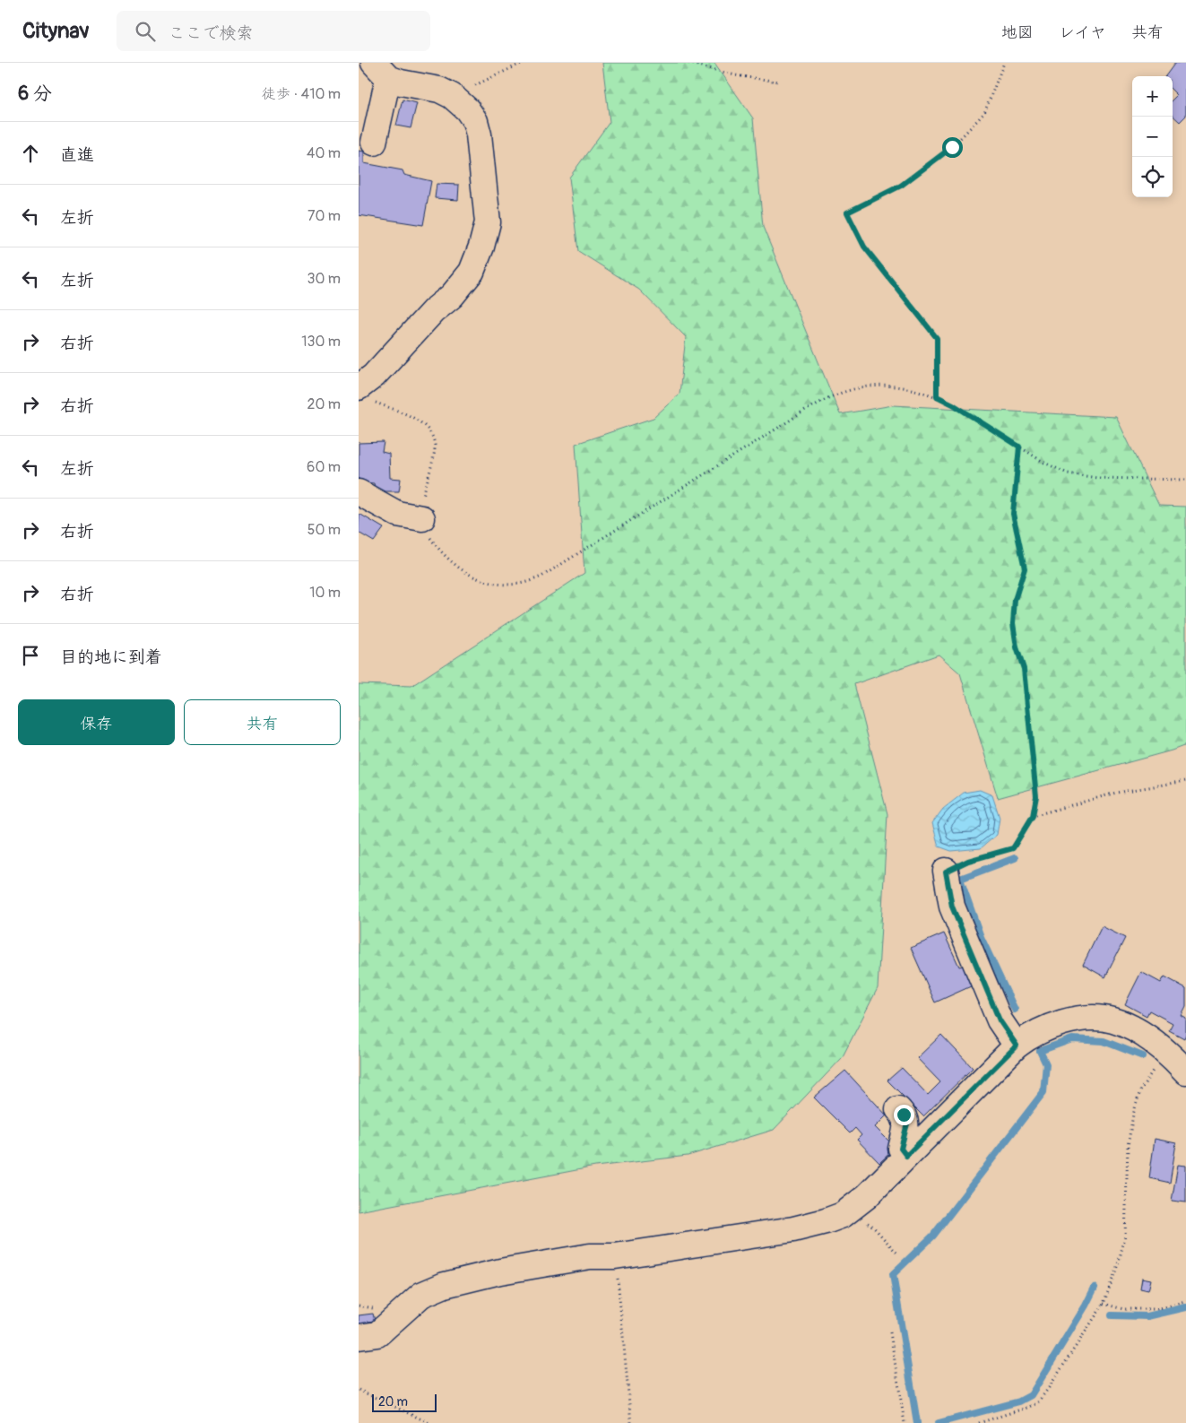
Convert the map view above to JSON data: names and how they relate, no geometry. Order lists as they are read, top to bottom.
{
  "scale_bar": "20 m",
  "page": {
    "header": "Citynav",
    "search": "ここで検索",
    "nav": ["地図", "レイヤ", "共有"],
    "heading": ["6 分", "徒歩 · 410 m"],
    "map_buttons": ["+", "−"],
    "list": [
      ["直進", "40 m"],
      ["左折", "70 m"],
      ["左折", "30 m"],
      ["右折", "130 m"],
      ["右折", "20 m"],
      ["左折", "60 m"],
      ["右折", "50 m"],
      ["右折", "10 m"],
      "目的地に到着"
    ],
    "buttons": ["保存", "共有"],
    "scale": "20 m"
  }
}
